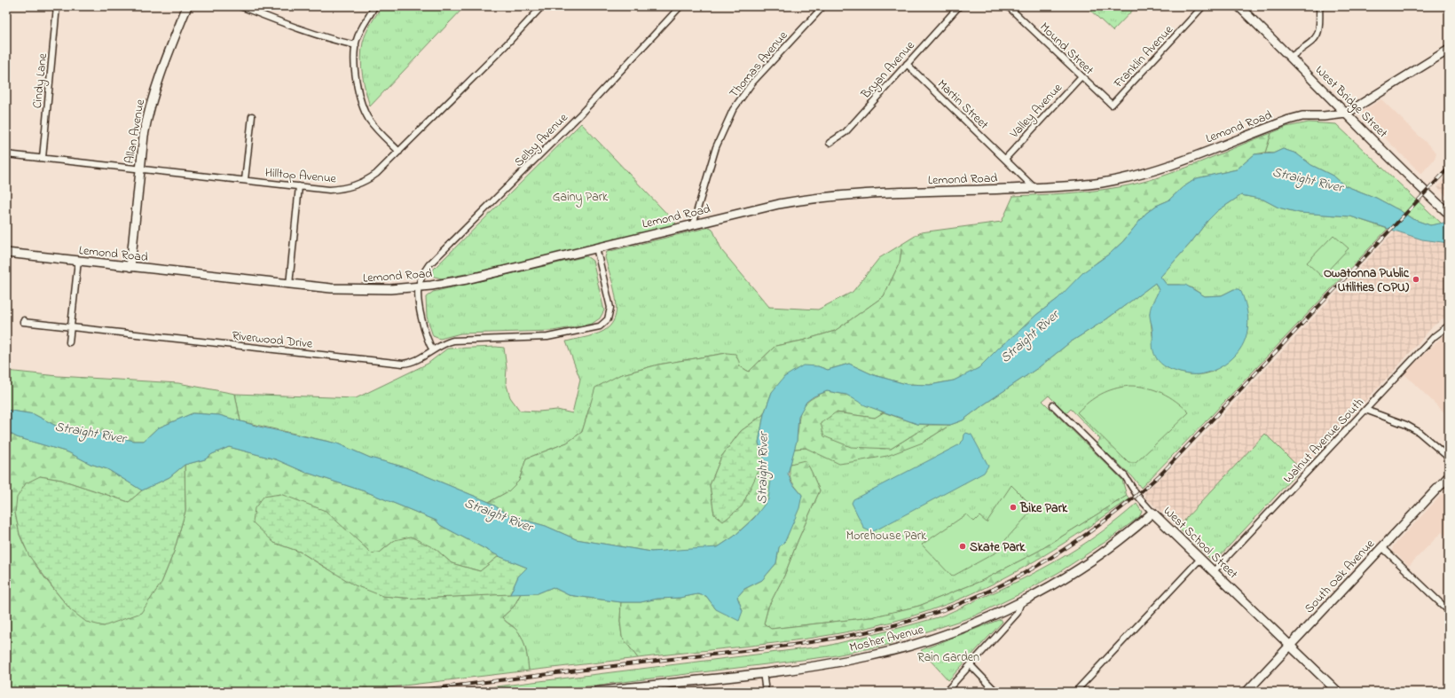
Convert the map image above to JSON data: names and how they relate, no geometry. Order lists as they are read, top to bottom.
{
  "streets": {
    "street": [
      "Mound Street",
      "Franklin Avenue",
      "Thomas Avenue",
      "Bryan Avenue",
      "Cindy Lane",
      "West Bridge Street",
      "Martin Street",
      "Valley Avenue",
      "Lemond Road",
      "Allan Avenue",
      "Selby Avenue",
      "Hilltop Avenue",
      "Riverwood Drive",
      "Walnut Avenue South",
      "West School Street",
      "South Oak Avenue",
      "Mosher Avenue"
    ]
  },
  "crossings": [
    ["Mound Street", "Franklin Avenue"],
    ["Mound Street", "Valley Avenue"],
    ["Thomas Avenue", "Lemond Road"],
    ["Bryan Avenue", "Martin Street"],
    ["Cindy Lane", "Hilltop Avenue"],
    ["West Bridge Street", "Lemond Road"],
    ["Martin Street", "Valley Avenue"],
    ["Martin Street", "Lemond Road"],
    ["Lemond Road", "Allan Avenue"],
    ["Lemond Road", "Selby Avenue"],
    ["Lemond Road", "Riverwood Drive"],
    ["Allan Avenue", "Hilltop Avenue"],
    ["Walnut Avenue South", "West School Street"],
    ["West School Street", "South Oak Avenue"],
    ["West School Street", "Mosher Avenue"]
  ],
  "water": ["Straight River"],
  "parks": ["Gainy Park", "Morehouse Park", "Rain Garden"],
  "places": ["Owatonna Public Utilities (OPU)", "Bike Park", "Skate Park"]
}
